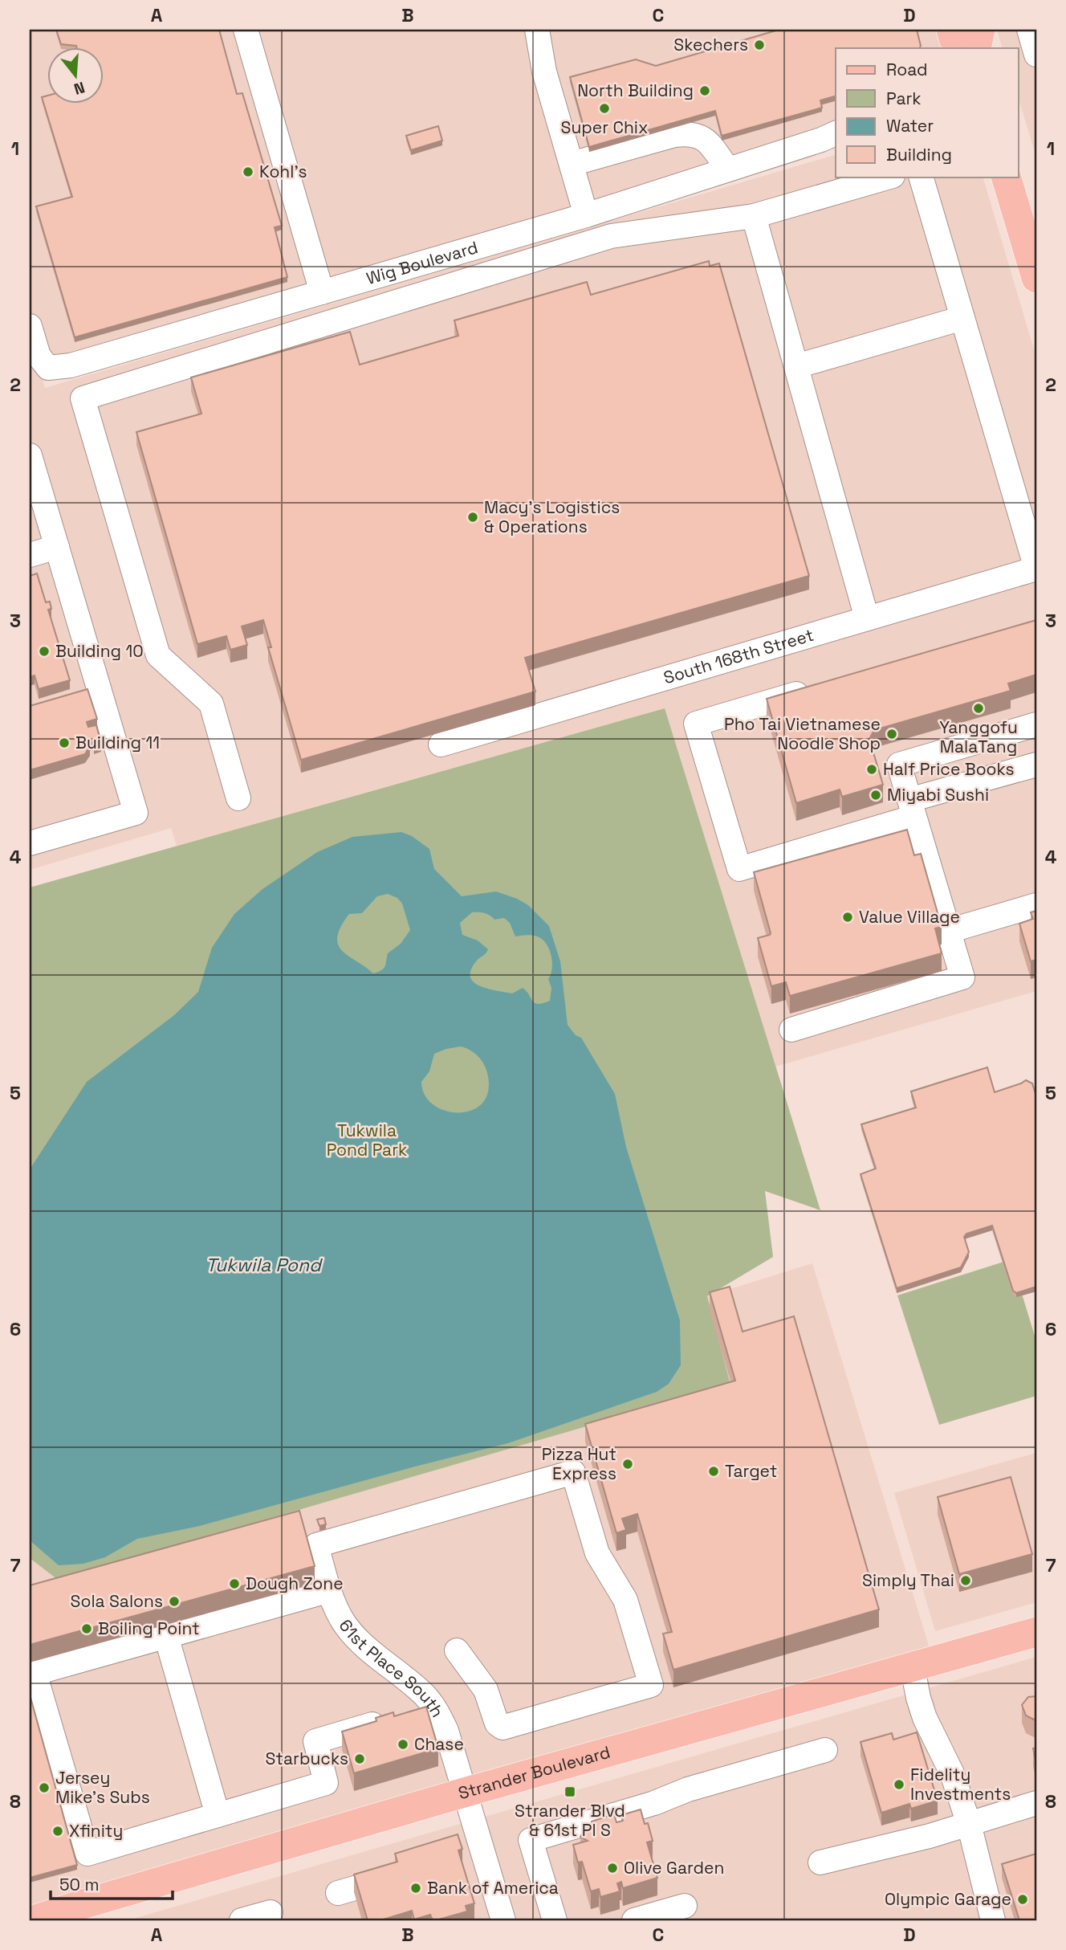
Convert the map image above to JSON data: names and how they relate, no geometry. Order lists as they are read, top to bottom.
{
  "streets": {
    "main road": ["Strander Boulevard"],
    "lane": ["Wig Boulevard", "South 168th Street", "61st Place South"]
  },
  "crossings": [
    ["61st Place South", "Strander Boulevard"]
  ],
  "water": ["Tukwila Pond"],
  "parks": ["Tukwila Pond Park"],
  "places": {
    "other": [
      "Skechers",
      "North Building",
      "Super Chix",
      "Kohl's",
      "Macy's Logistics & Operations",
      "Building 10",
      "Yanggofu MalaTang",
      "Pho Tai Vietnamese Noodle Shop",
      "Building 11",
      "Half Price Books",
      "Miyabi Sushi",
      "Value Village",
      "Pizza Hut Express",
      "Target",
      "Simply Thai",
      "Dough Zone",
      "Sola Salons",
      "Boiling Point",
      "Chase",
      "Starbucks",
      "Fidelity Investments",
      "Jersey Mike's Subs",
      "Xfinity",
      "Olive Garden",
      "Bank of America",
      "Olympic Garage"
    ],
    "transit": ["Strander Blvd & 61st Pl S"]
  },
  "legend": [
    "Road",
    "Park",
    "Water",
    "Building"
  ],
  "scale_bar": "50 m",
  "north": "bottom",
  "grid": {
    "columns": [
      "A",
      "B",
      "C",
      "D"
    ],
    "rows": [
      "1",
      "2",
      "3",
      "4",
      "5",
      "6",
      "7",
      "8"
    ]
  }
}
